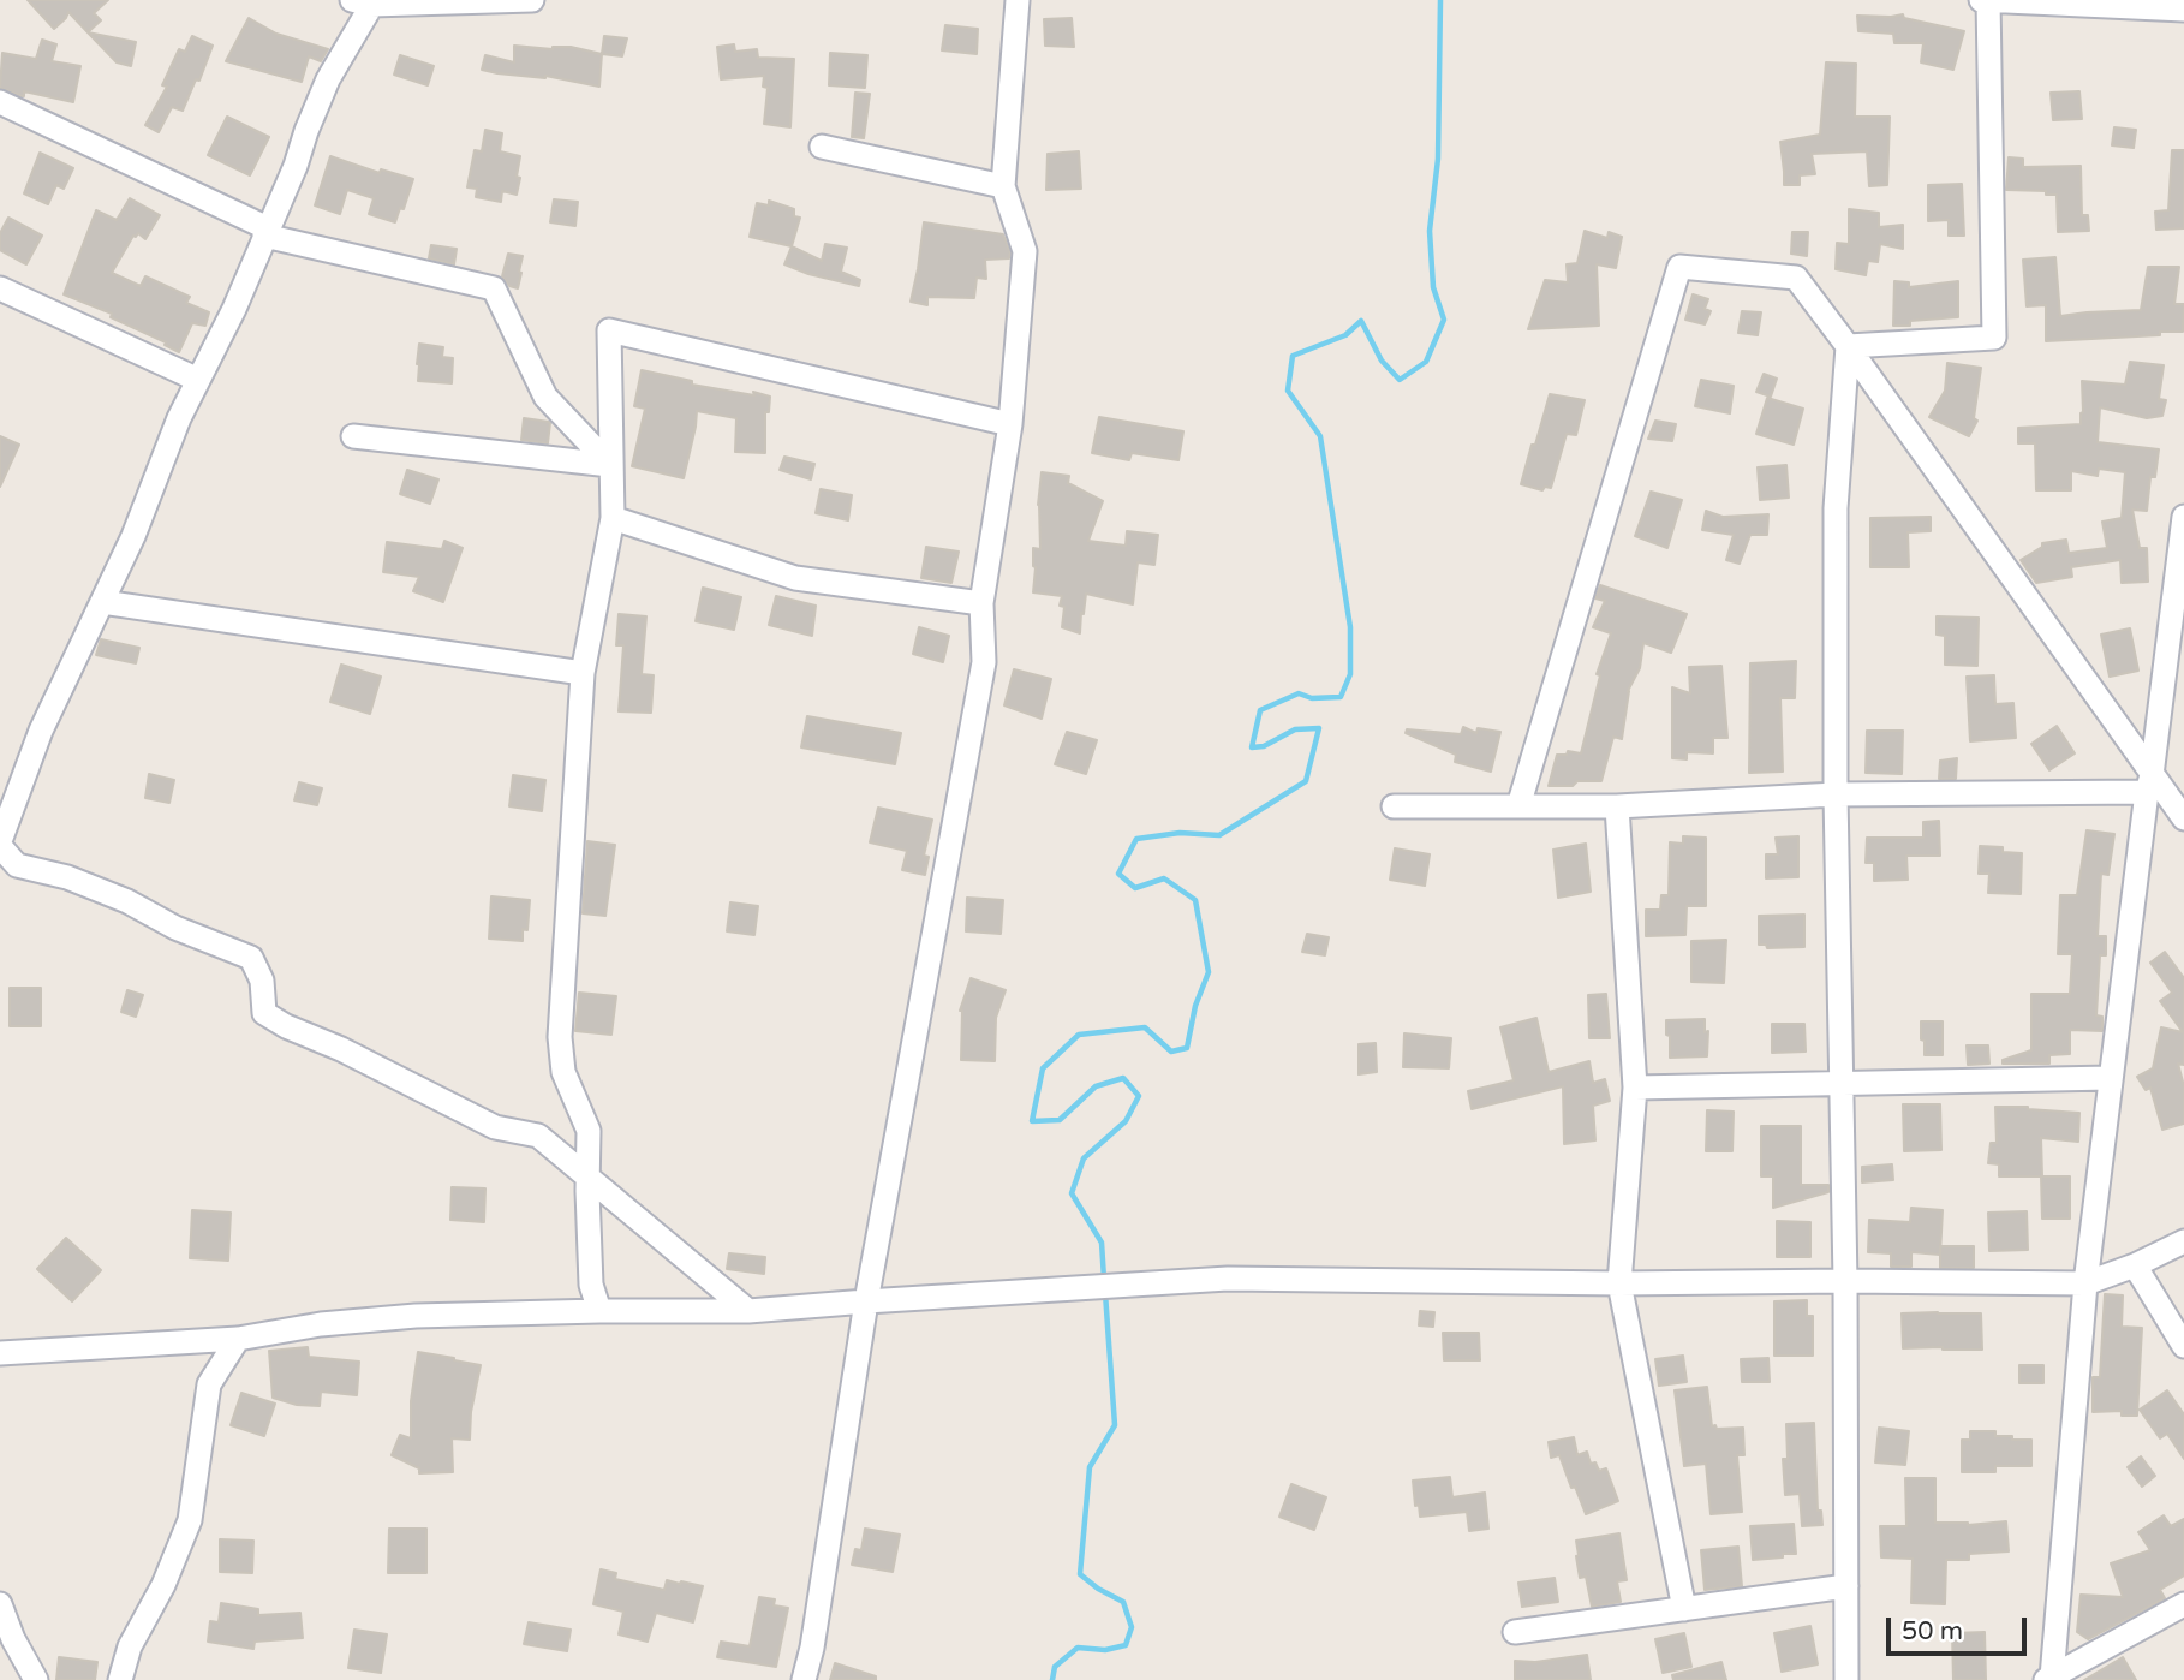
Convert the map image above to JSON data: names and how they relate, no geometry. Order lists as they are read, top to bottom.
{
  "scale_bar": "50 m"
}
